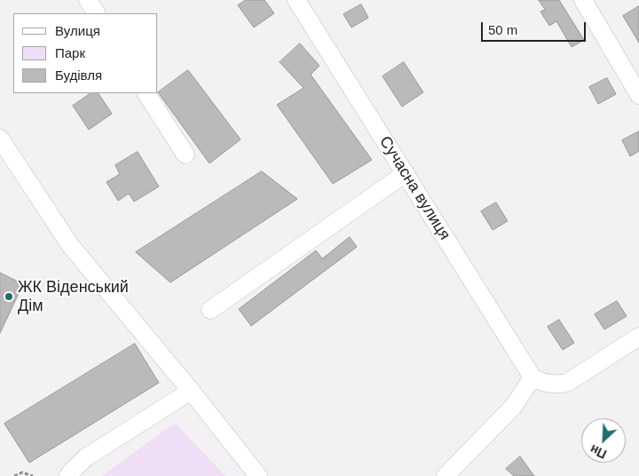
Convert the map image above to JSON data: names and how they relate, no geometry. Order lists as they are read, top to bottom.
{
  "streets": {
    "street": ["Сучасна вулиця"]
  },
  "places": ["ЖК Віденський Дім"],
  "legend": ["Вулиця", "Парк", "Будівля"],
  "scale_bar": "50 m",
  "north": "bottom left"
}
